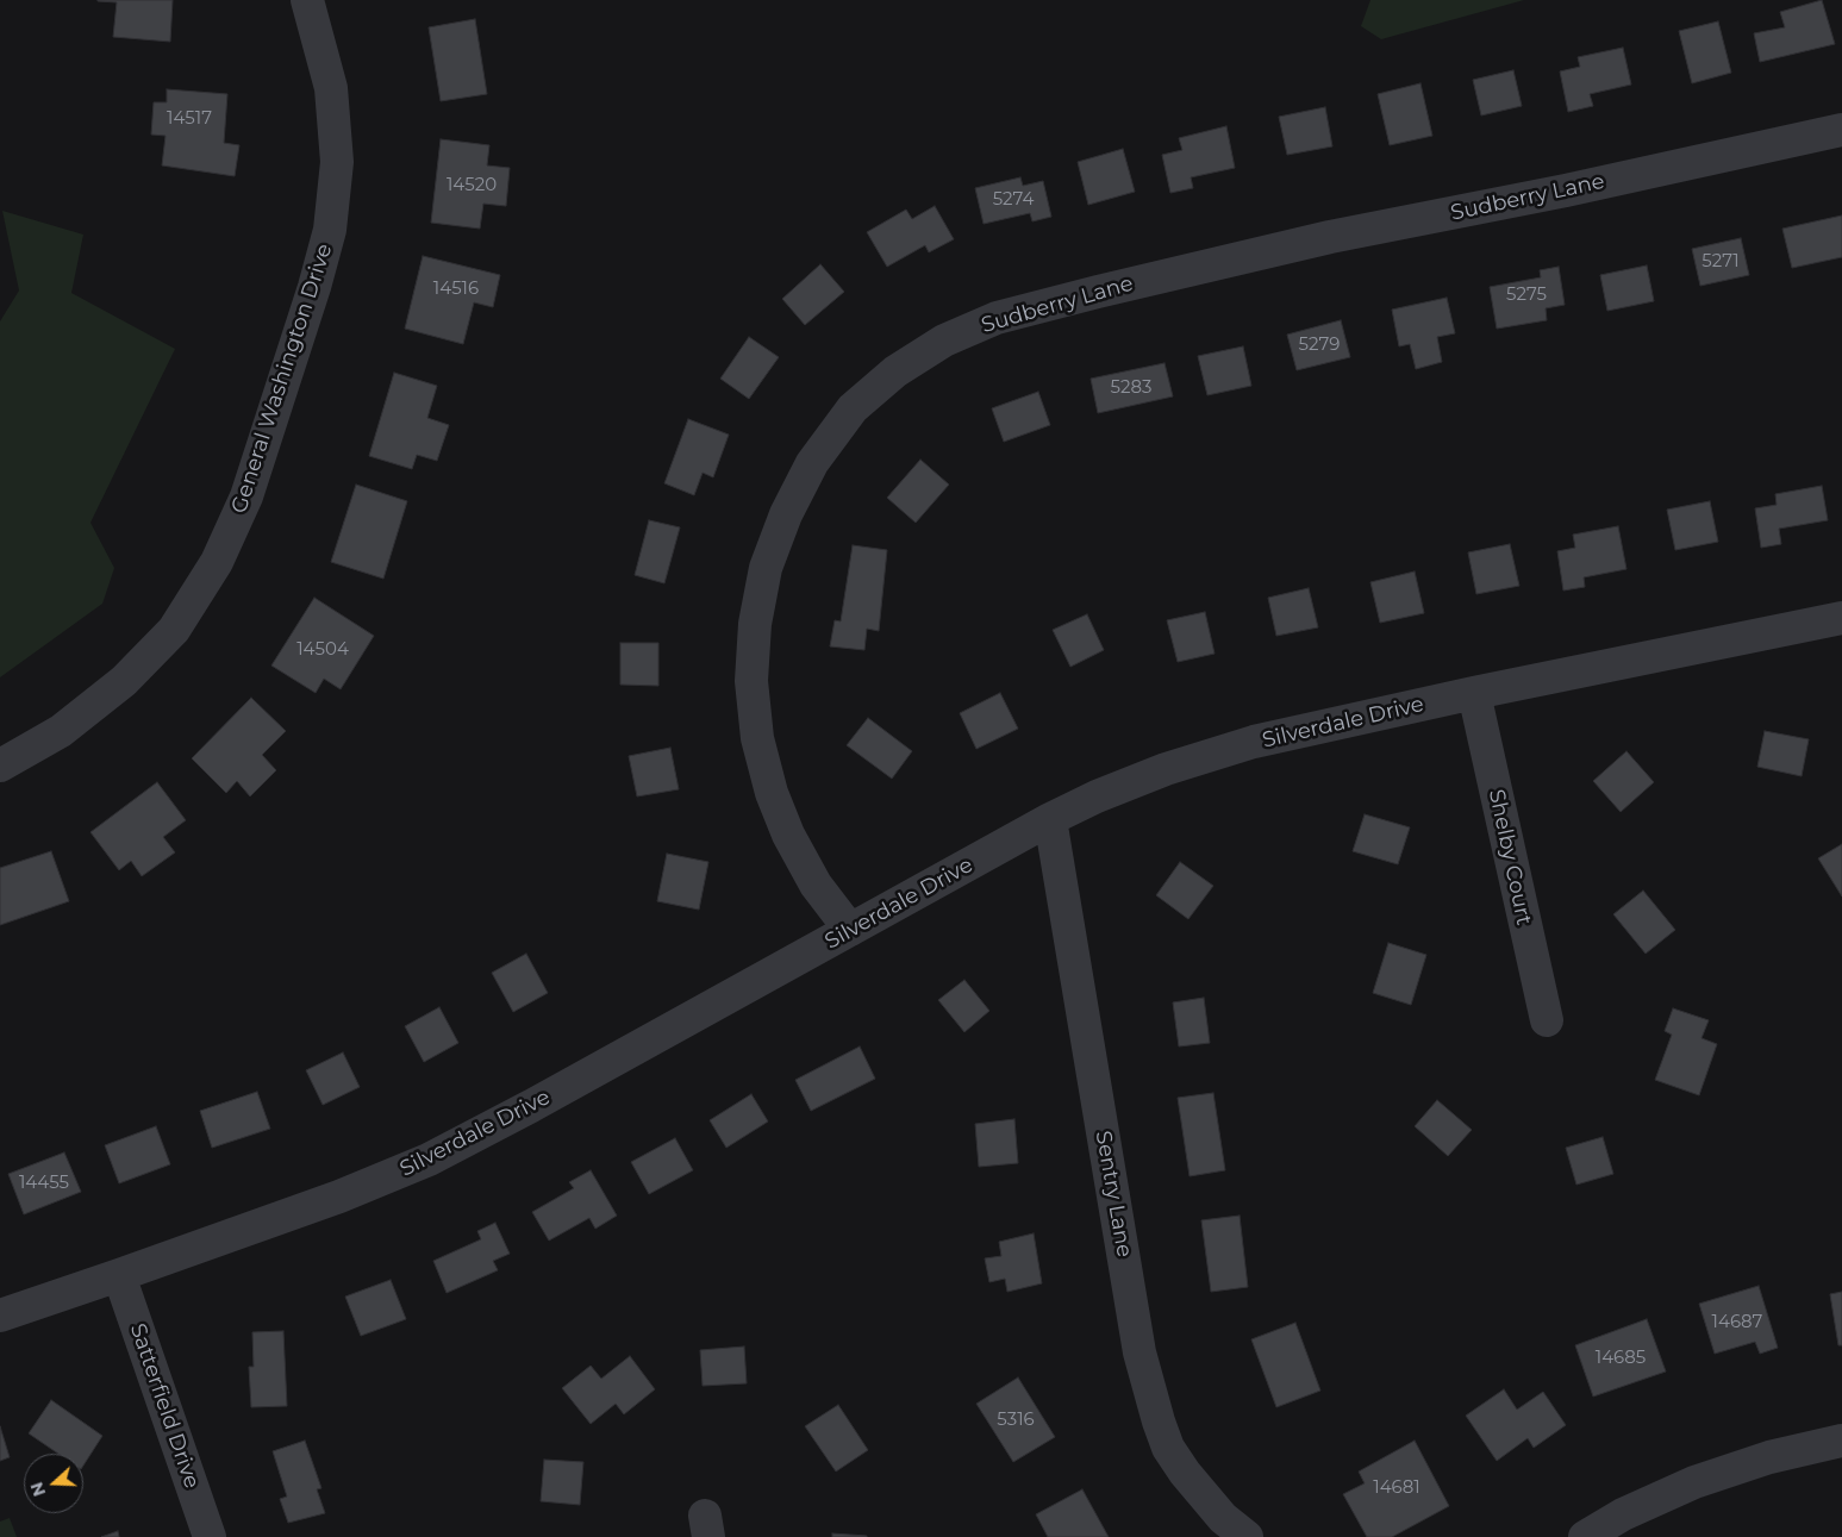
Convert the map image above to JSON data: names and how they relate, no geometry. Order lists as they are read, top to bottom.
{
  "streets": {
    "street": [
      "Sudberry Lane",
      "General Washington Drive",
      "Silverdale Drive",
      "Shelby Court",
      "Sentry Lane",
      "Satterfield Drive"
    ]
  },
  "crossings": [
    ["Sudberry Lane", "Silverdale Drive"],
    ["Silverdale Drive", "Shelby Court"],
    ["Silverdale Drive", "Sentry Lane"],
    ["Silverdale Drive", "Satterfield Drive"]
  ],
  "house_numbers": [
    "14517",
    "14520",
    "5274",
    "5271",
    "14516",
    "5275",
    "5279",
    "5283",
    "14504",
    "14455",
    "14687",
    "14685",
    "5316",
    "14681"
  ],
  "north": "left"
}
